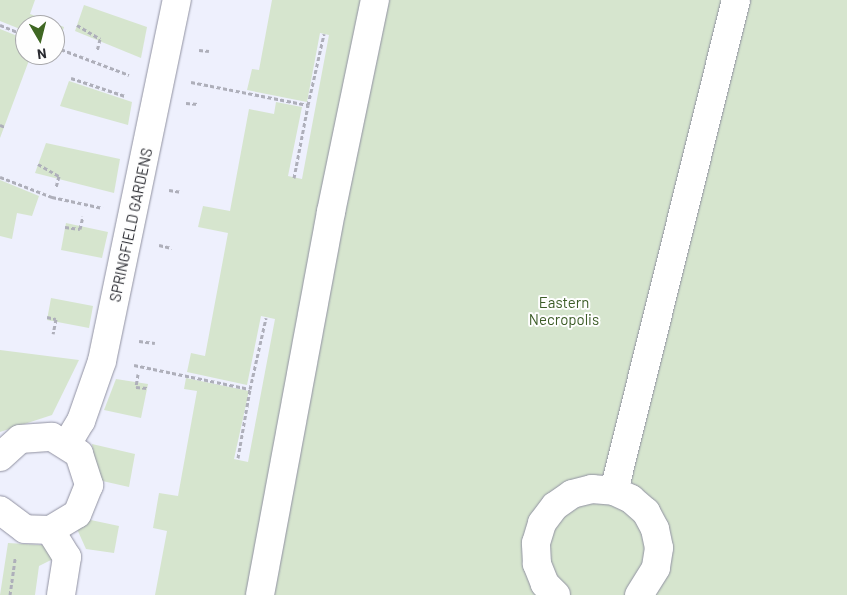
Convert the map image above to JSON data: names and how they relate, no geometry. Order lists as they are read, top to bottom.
{
  "streets": {
    "street": ["SPRINGFIELD GARDENS"]
  },
  "parks": ["Eastern Necropolis"],
  "north": "bottom"
}
